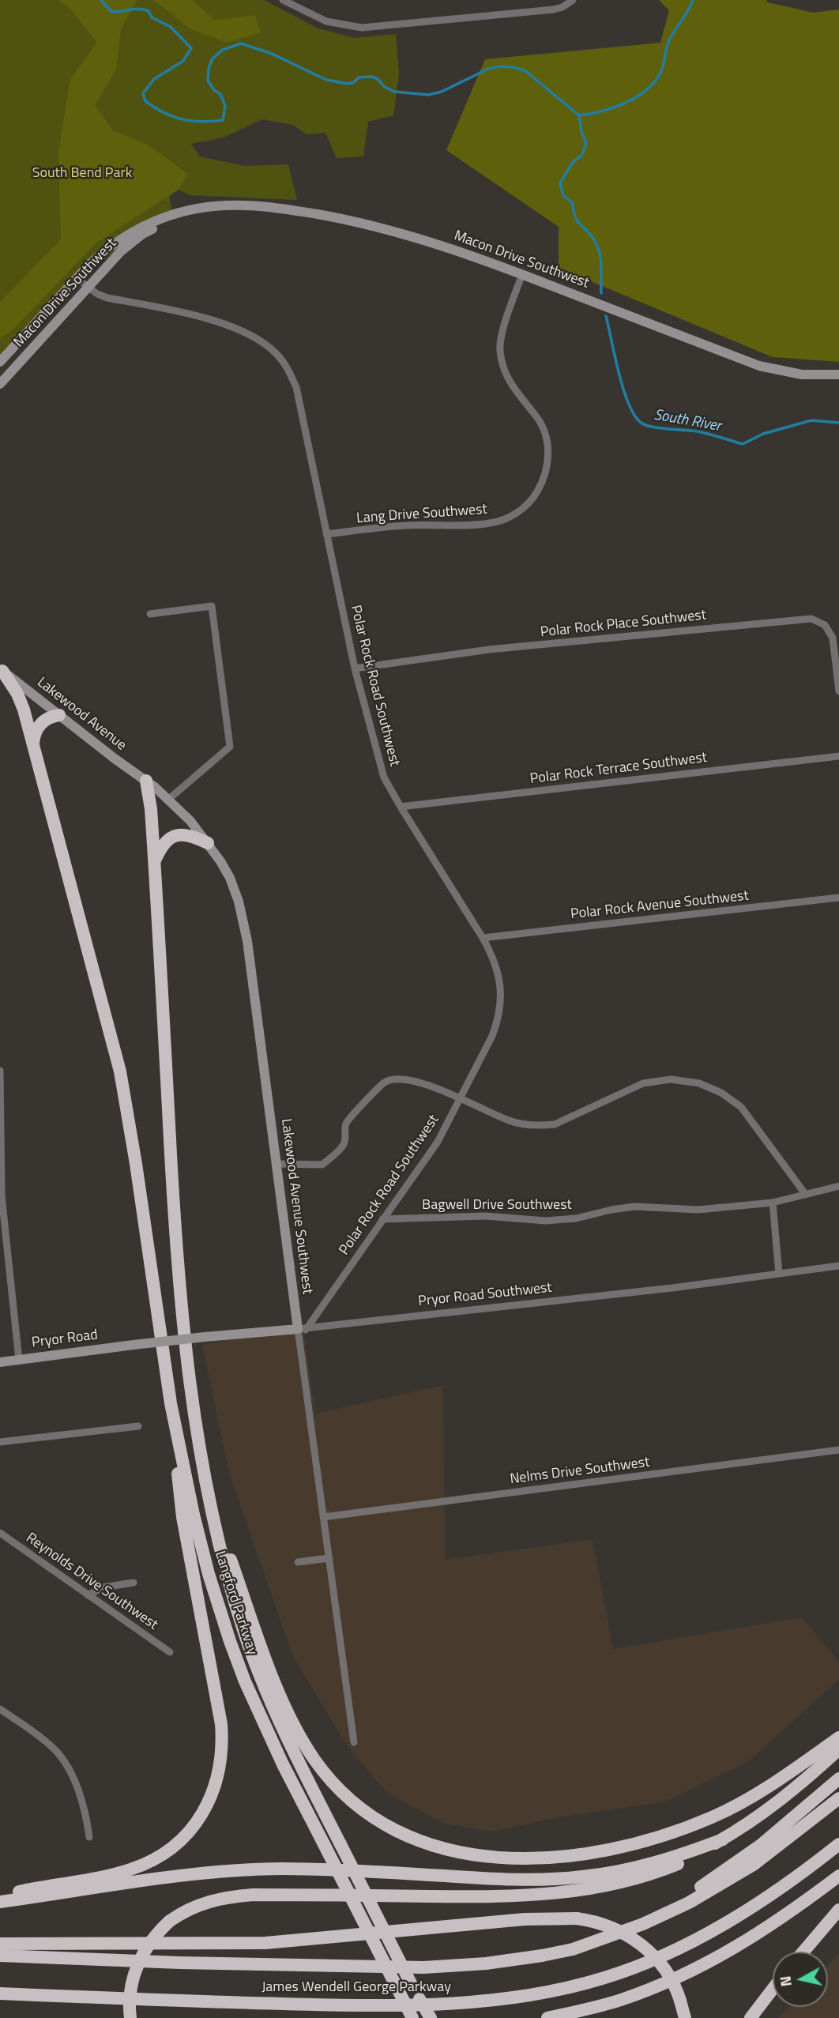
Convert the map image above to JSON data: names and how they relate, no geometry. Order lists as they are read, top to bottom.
{
  "streets": {
    "highway": ["Langford Parkway", "James Wendell George Parkway"],
    "street": [
      "Macon Drive Southwest",
      "Lang Drive Southwest",
      "Polar Rock Place Southwest",
      "Polar Rock Road Southwest",
      "Lakewood Avenue",
      "Polar Rock Terrace Southwest",
      "Polar Rock Avenue Southwest",
      "Bagwell Drive Southwest",
      "Lakewood Avenue Southwest",
      "Pryor Road Southwest",
      "Pryor Road",
      "Nelms Drive Southwest",
      "Reynolds Drive Southwest"
    ]
  },
  "crossings": [
    ["Macon Drive Southwest", "Lang Drive Southwest"],
    ["Macon Drive Southwest", "Polar Rock Road Southwest"],
    ["Lang Drive Southwest", "Polar Rock Road Southwest"],
    ["Polar Rock Place Southwest", "Polar Rock Road Southwest"],
    ["Polar Rock Road Southwest", "Polar Rock Terrace Southwest"],
    ["Polar Rock Road Southwest", "Polar Rock Avenue Southwest"],
    ["Polar Rock Road Southwest", "Bagwell Drive Southwest"],
    ["Polar Rock Road Southwest", "Lakewood Avenue Southwest"],
    ["Polar Rock Road Southwest", "Pryor Road Southwest"],
    ["Lakewood Avenue", "Lakewood Avenue Southwest"],
    ["Lakewood Avenue", "Langford Parkway"],
    ["Lakewood Avenue Southwest", "Pryor Road Southwest"],
    ["Lakewood Avenue Southwest", "Nelms Drive Southwest"],
    ["Lakewood Avenue Southwest", "Langford Parkway"],
    ["Pryor Road Southwest", "Pryor Road"]
  ],
  "water": ["South River"],
  "parks": ["South Bend Park"],
  "north": "left"
}
